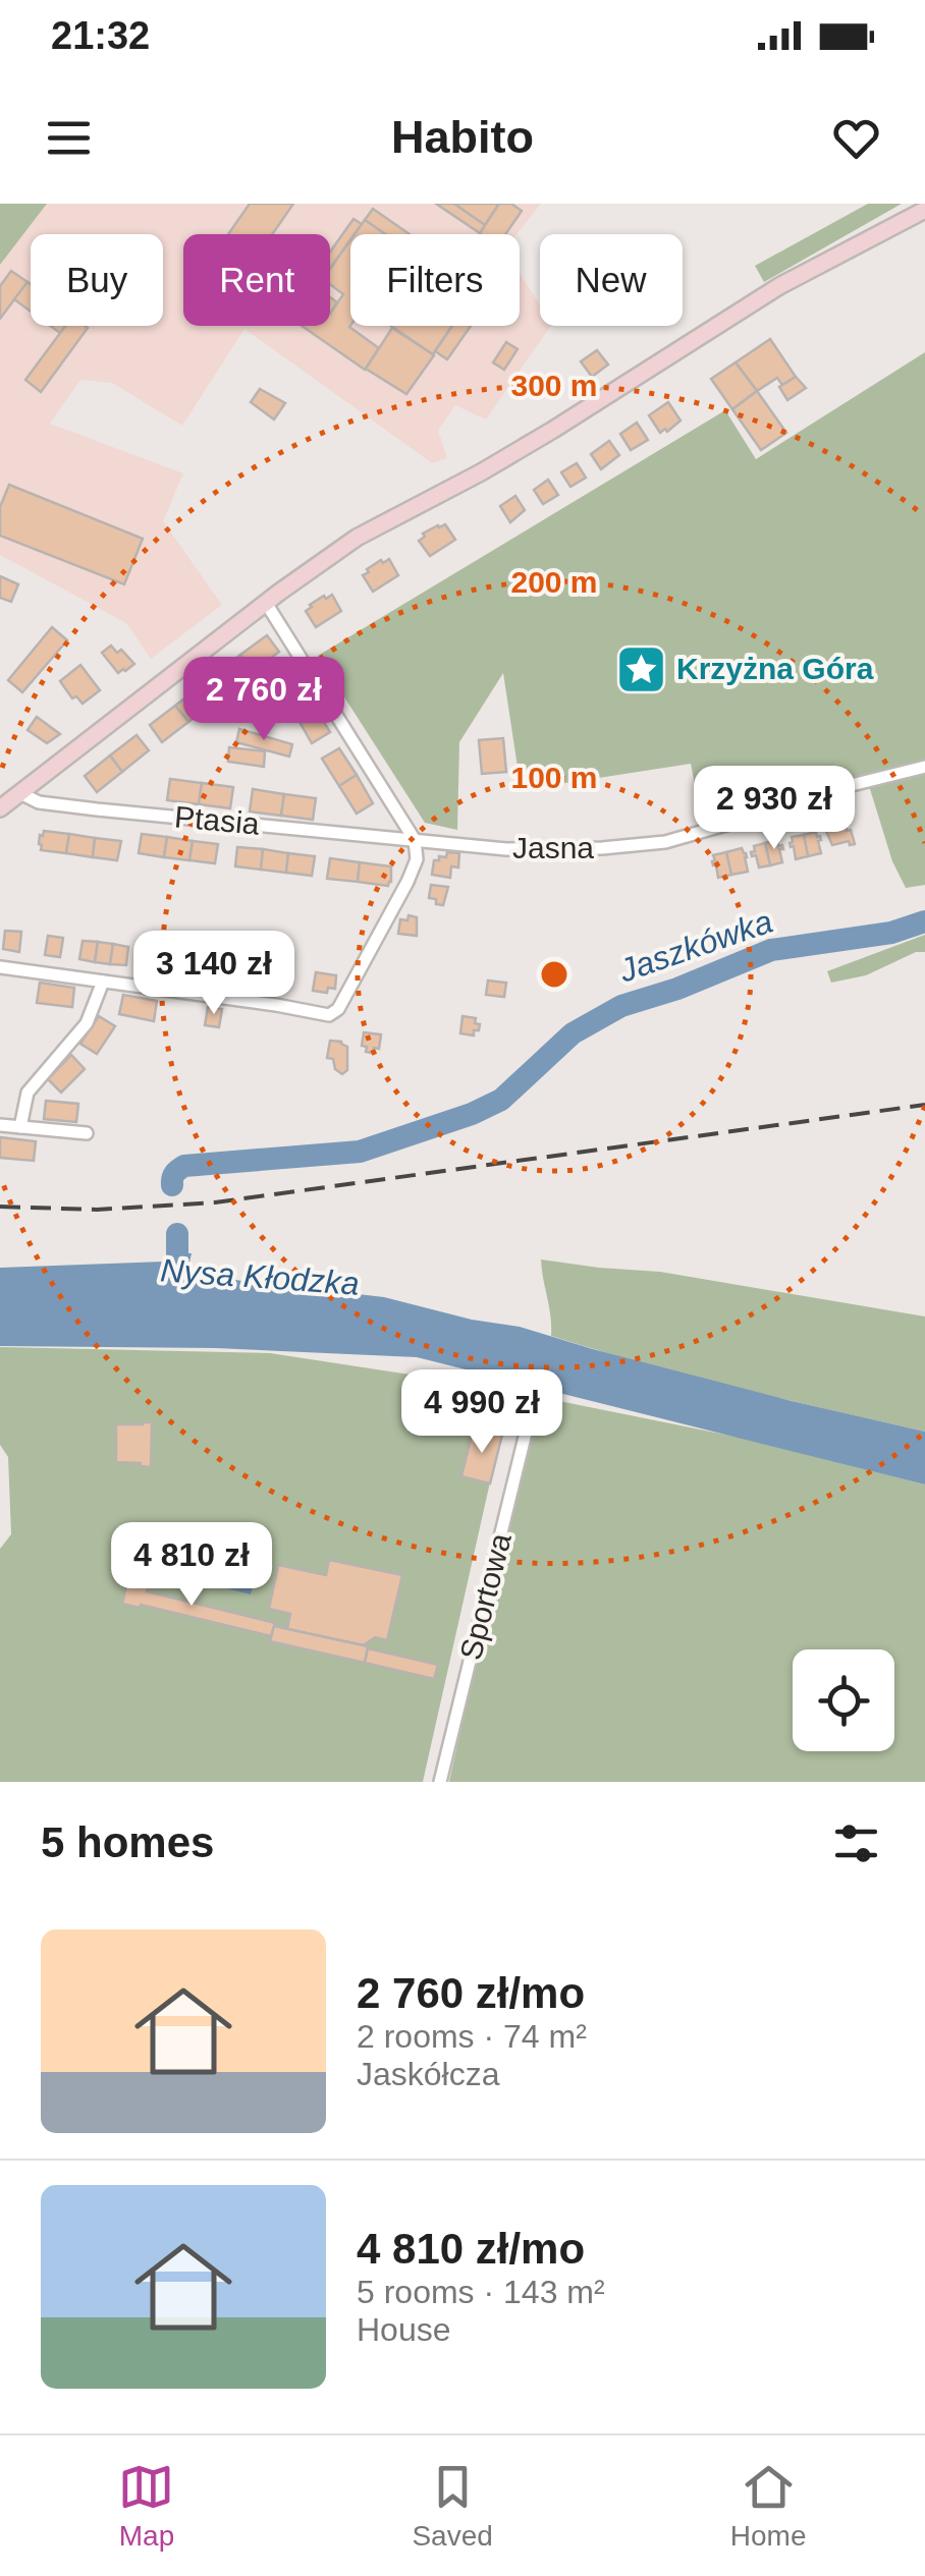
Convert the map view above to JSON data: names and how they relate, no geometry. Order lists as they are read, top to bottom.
{
  "streets": {
    "street": ["Ptasia", "Jasna", "Sportowa"]
  },
  "crossings": [
    ["Ptasia", "Jasna"]
  ],
  "water": ["Jaszkówka", "Nysa Kłodzka"],
  "places": {
    "place": ["Krzyżna Góra"]
  },
  "page": {
    "status": "21:32",
    "header": "Habito",
    "chip": [
      "Buy",
      "Rent",
      "Filters",
      "New"
    ],
    "price": [
      "2 760 zł",
      "2 930 zł",
      "3 140 zł",
      "4 990 zł",
      "4 810 zł"
    ],
    "heading": "5 homes",
    "list": [
      {
        "name": "2 760 zł/mo",
        "note": "2 rooms · 74 m² · Jaskółcza"
      },
      {
        "name": "4 810 zł/mo",
        "note": "5 rooms · 143 m² · House"
      }
    ],
    "tabs": ["Map", "Saved", "Home"]
  },
  "rings": ["300 m", "200 m", "100 m"]
}
